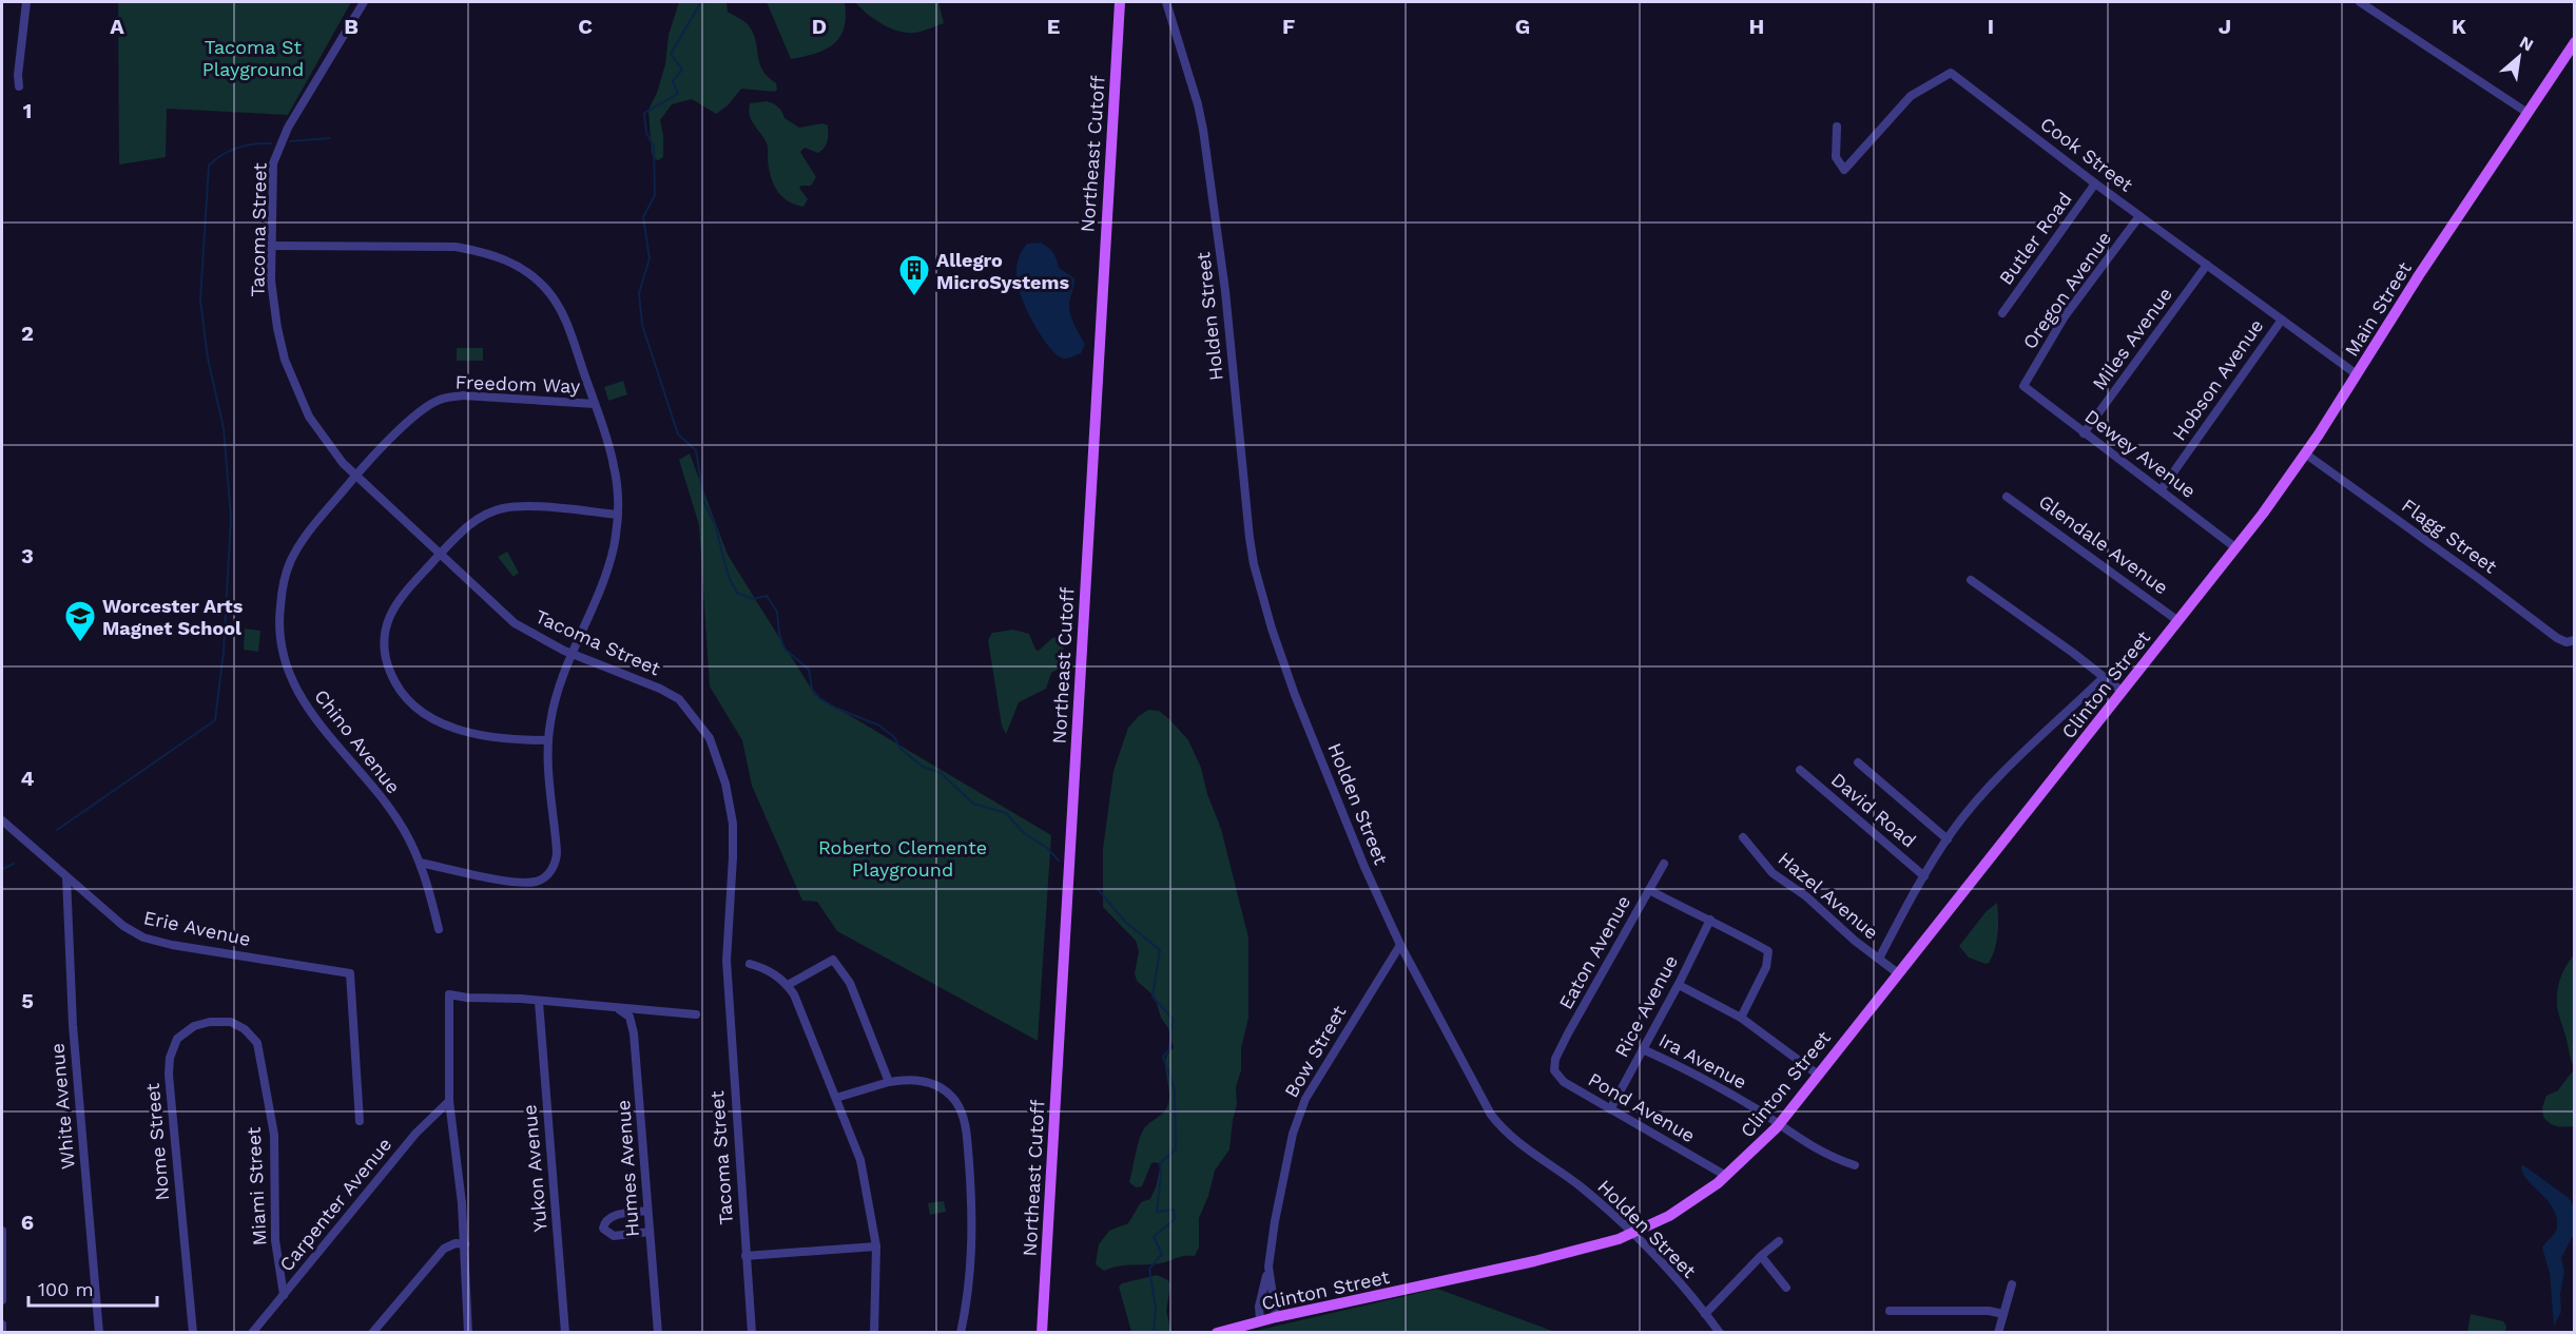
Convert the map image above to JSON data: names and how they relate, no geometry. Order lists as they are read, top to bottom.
{
  "streets": {
    "main road": ["Northeast Cutoff", "Main Street", "Clinton Street"],
    "street": [
      "Cook Street",
      "Tacoma Street",
      "Butler Road",
      "Oregon Avenue",
      "Holden Street",
      "Miles Avenue",
      "Hobson Avenue",
      "Freedom Way",
      "Dewey Avenue",
      "Flagg Street",
      "Glendale Avenue",
      "Chino Avenue",
      "David Road",
      "Hazel Avenue",
      "Erie Avenue",
      "Eaton Avenue",
      "Rice Avenue",
      "Bow Street",
      "Ira Avenue",
      "White Avenue",
      "Pond Avenue",
      "Nome Street",
      "Yukon Avenue",
      "Humes Avenue",
      "Miami Street",
      "Carpenter Avenue"
    ]
  },
  "crossings": [
    ["Cook Street", "Butler Road"],
    ["Cook Street", "Oregon Avenue"],
    ["Cook Street", "Main Street"],
    ["Cook Street", "Miles Avenue"],
    ["Cook Street", "Hobson Avenue"],
    ["Tacoma Street", "Freedom Way"],
    ["Tacoma Street", "Chino Avenue"],
    ["Oregon Avenue", "Dewey Avenue"],
    ["Main Street", "Dewey Avenue"],
    ["Main Street", "Flagg Street"],
    ["Main Street", "Clinton Street"],
    ["Holden Street", "Clinton Street"],
    ["Holden Street", "Bow Street"],
    ["Miles Avenue", "Dewey Avenue"],
    ["Hobson Avenue", "Dewey Avenue"],
    ["Freedom Way", "Chino Avenue"],
    ["Glendale Avenue", "Clinton Street"],
    ["Clinton Street", "David Road"],
    ["Clinton Street", "Hazel Avenue"],
    ["Clinton Street", "Bow Street"],
    ["Clinton Street", "Ira Avenue"],
    ["Clinton Street", "Pond Avenue"],
    ["Erie Avenue", "White Avenue"],
    ["Eaton Avenue", "Pond Avenue"],
    ["Rice Avenue", "Ira Avenue"],
    ["Rice Avenue", "Pond Avenue"],
    ["Nome Street", "Miami Street"],
    ["Miami Street", "Carpenter Avenue"]
  ],
  "parks": ["Tacoma St Playground", "Roberto Clemente Playground"],
  "places": {
    "building": ["Allegro MicroSystems"],
    "school or university": ["Worcester Arts Magnet School"]
  },
  "scale_bar": "100 m",
  "north": "top right",
  "grid": {
    "columns": [
      "A",
      "B",
      "C",
      "D",
      "E",
      "F",
      "G",
      "H",
      "I",
      "J",
      "K"
    ],
    "rows": [
      "1",
      "2",
      "3",
      "4",
      "5",
      "6"
    ]
  }
}
